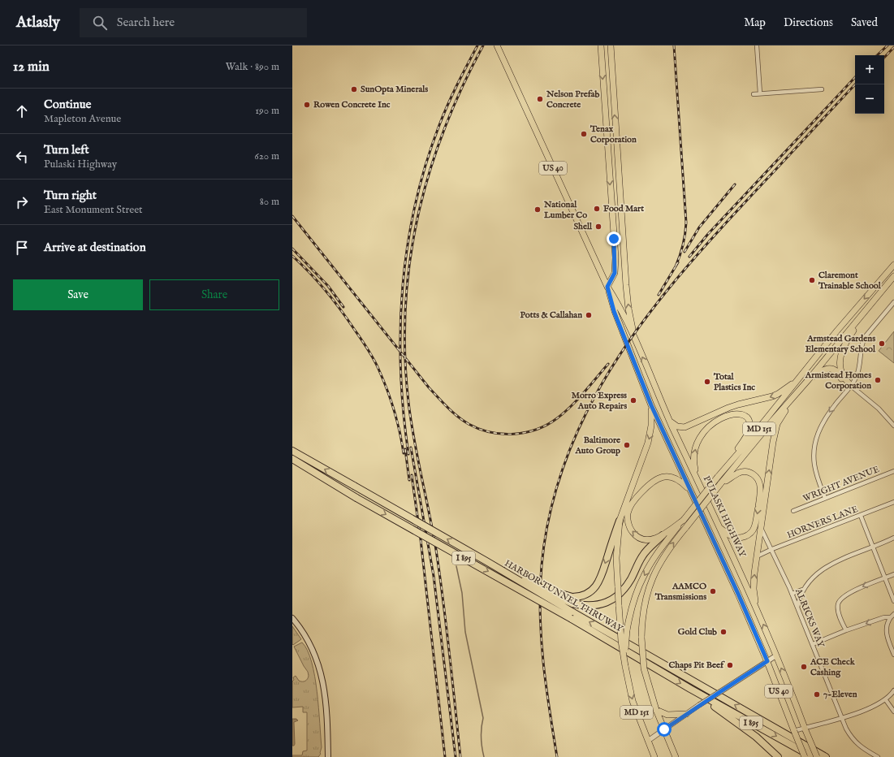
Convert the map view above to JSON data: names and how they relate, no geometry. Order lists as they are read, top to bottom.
{
  "streets": {
    "highway": ["I 895", "HARBOR TUNNEL THRUWAY"],
    "main road": ["US 40", "MD 151", "PULASKI HIGHWAY"],
    "street": ["WRIGHT AVENUE", "HORNERS LANE", "ALRICKS WAY"]
  },
  "crossings": [
    ["PULASKI HIGHWAY", "HARBOR TUNNEL THRUWAY"],
    ["HORNERS LANE", "ALRICKS WAY"]
  ],
  "places": [
    "SunOpta Minerals",
    "Nelson Prefab Concrete",
    "Rowen Concrete Inc",
    "Tenax Corporation",
    "Food Mart",
    "National Lumber Co",
    "Shell",
    "Claremont Trainable School",
    "Potts & Callahan",
    "Armstead Gardens Elementary School",
    "Armistead Homes Corporation",
    "Total Plastics Inc",
    "Morro Express Auto Repairs",
    "Baltimore Auto Group",
    "AAMCO Transmissions",
    "Gold Club",
    "Chaps Pit Beef",
    "ACE Check Cashing",
    "7-Eleven"
  ],
  "page": {
    "header": "Atlasly",
    "search": "Search here",
    "nav": ["Map", "Directions", "Saved"],
    "heading": ["12 min", "Walk · 890 m"],
    "map_buttons": ["+", "−"],
    "list": [
      ["Continue", "Mapleton Avenue", "190 m"],
      ["Turn left", "Pulaski Highway", "620 m"],
      ["Turn right", "East Monument Street", "80 m"],
      "Arrive at destination"
    ],
    "buttons": ["Save", "Share"]
  }
}
